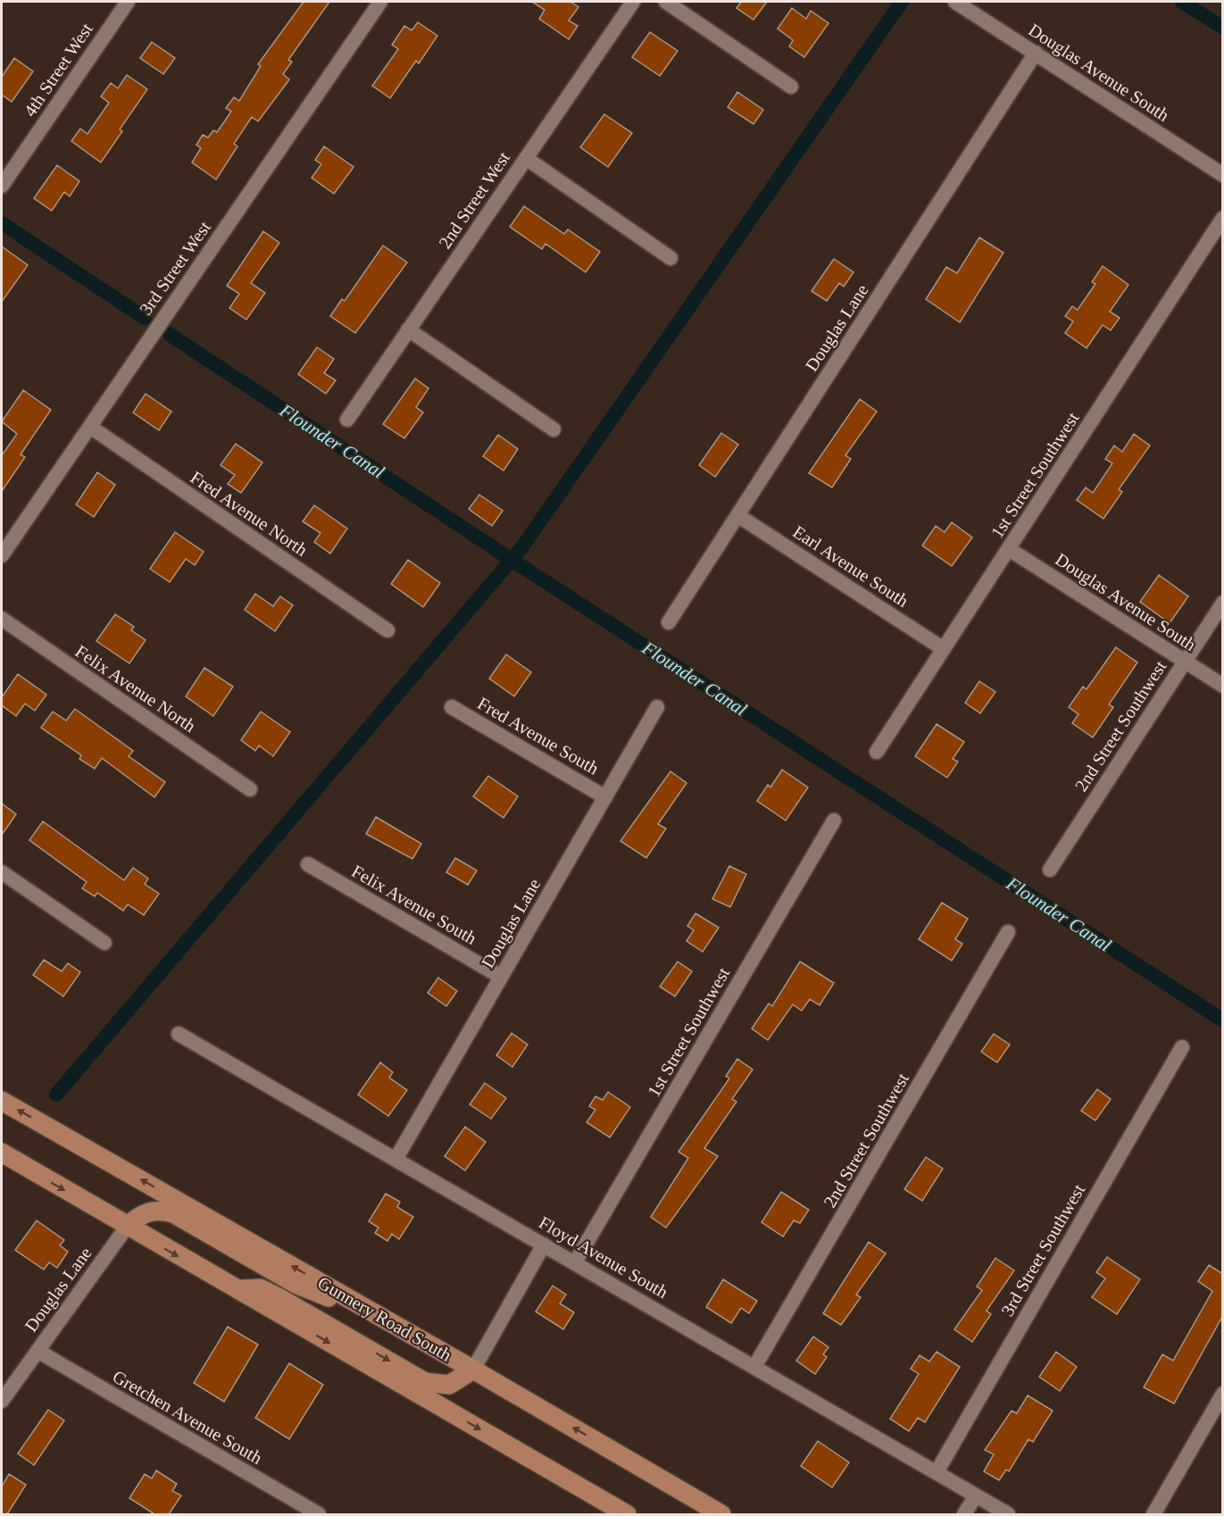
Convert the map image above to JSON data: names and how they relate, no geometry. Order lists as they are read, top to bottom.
{
  "streets": {
    "main road": ["Gunnery Road South"],
    "street": [
      "4th Street West",
      "Douglas Avenue South",
      "2nd Street West",
      "3rd Street West",
      "Douglas Lane",
      "1st Street Southwest",
      "Fred Avenue North",
      "Earl Avenue South",
      "Felix Avenue North",
      "2nd Street Southwest",
      "Fred Avenue South",
      "Felix Avenue South",
      "3rd Street Southwest",
      "Floyd Avenue South",
      "Gretchen Avenue South"
    ]
  },
  "crossings": [
    ["Douglas Avenue South", "Douglas Lane"],
    ["Douglas Avenue South", "1st Street Southwest"],
    ["Douglas Avenue South", "2nd Street Southwest"],
    ["3rd Street West", "Fred Avenue North"],
    ["Douglas Lane", "Earl Avenue South"],
    ["Douglas Lane", "Fred Avenue South"],
    ["Douglas Lane", "Felix Avenue South"],
    ["Douglas Lane", "Floyd Avenue South"],
    ["Douglas Lane", "Gretchen Avenue South"],
    ["1st Street Southwest", "Earl Avenue South"],
    ["1st Street Southwest", "Floyd Avenue South"],
    ["2nd Street Southwest", "Floyd Avenue South"],
    ["3rd Street Southwest", "Floyd Avenue South"]
  ],
  "water": ["Flounder Canal"]
}
